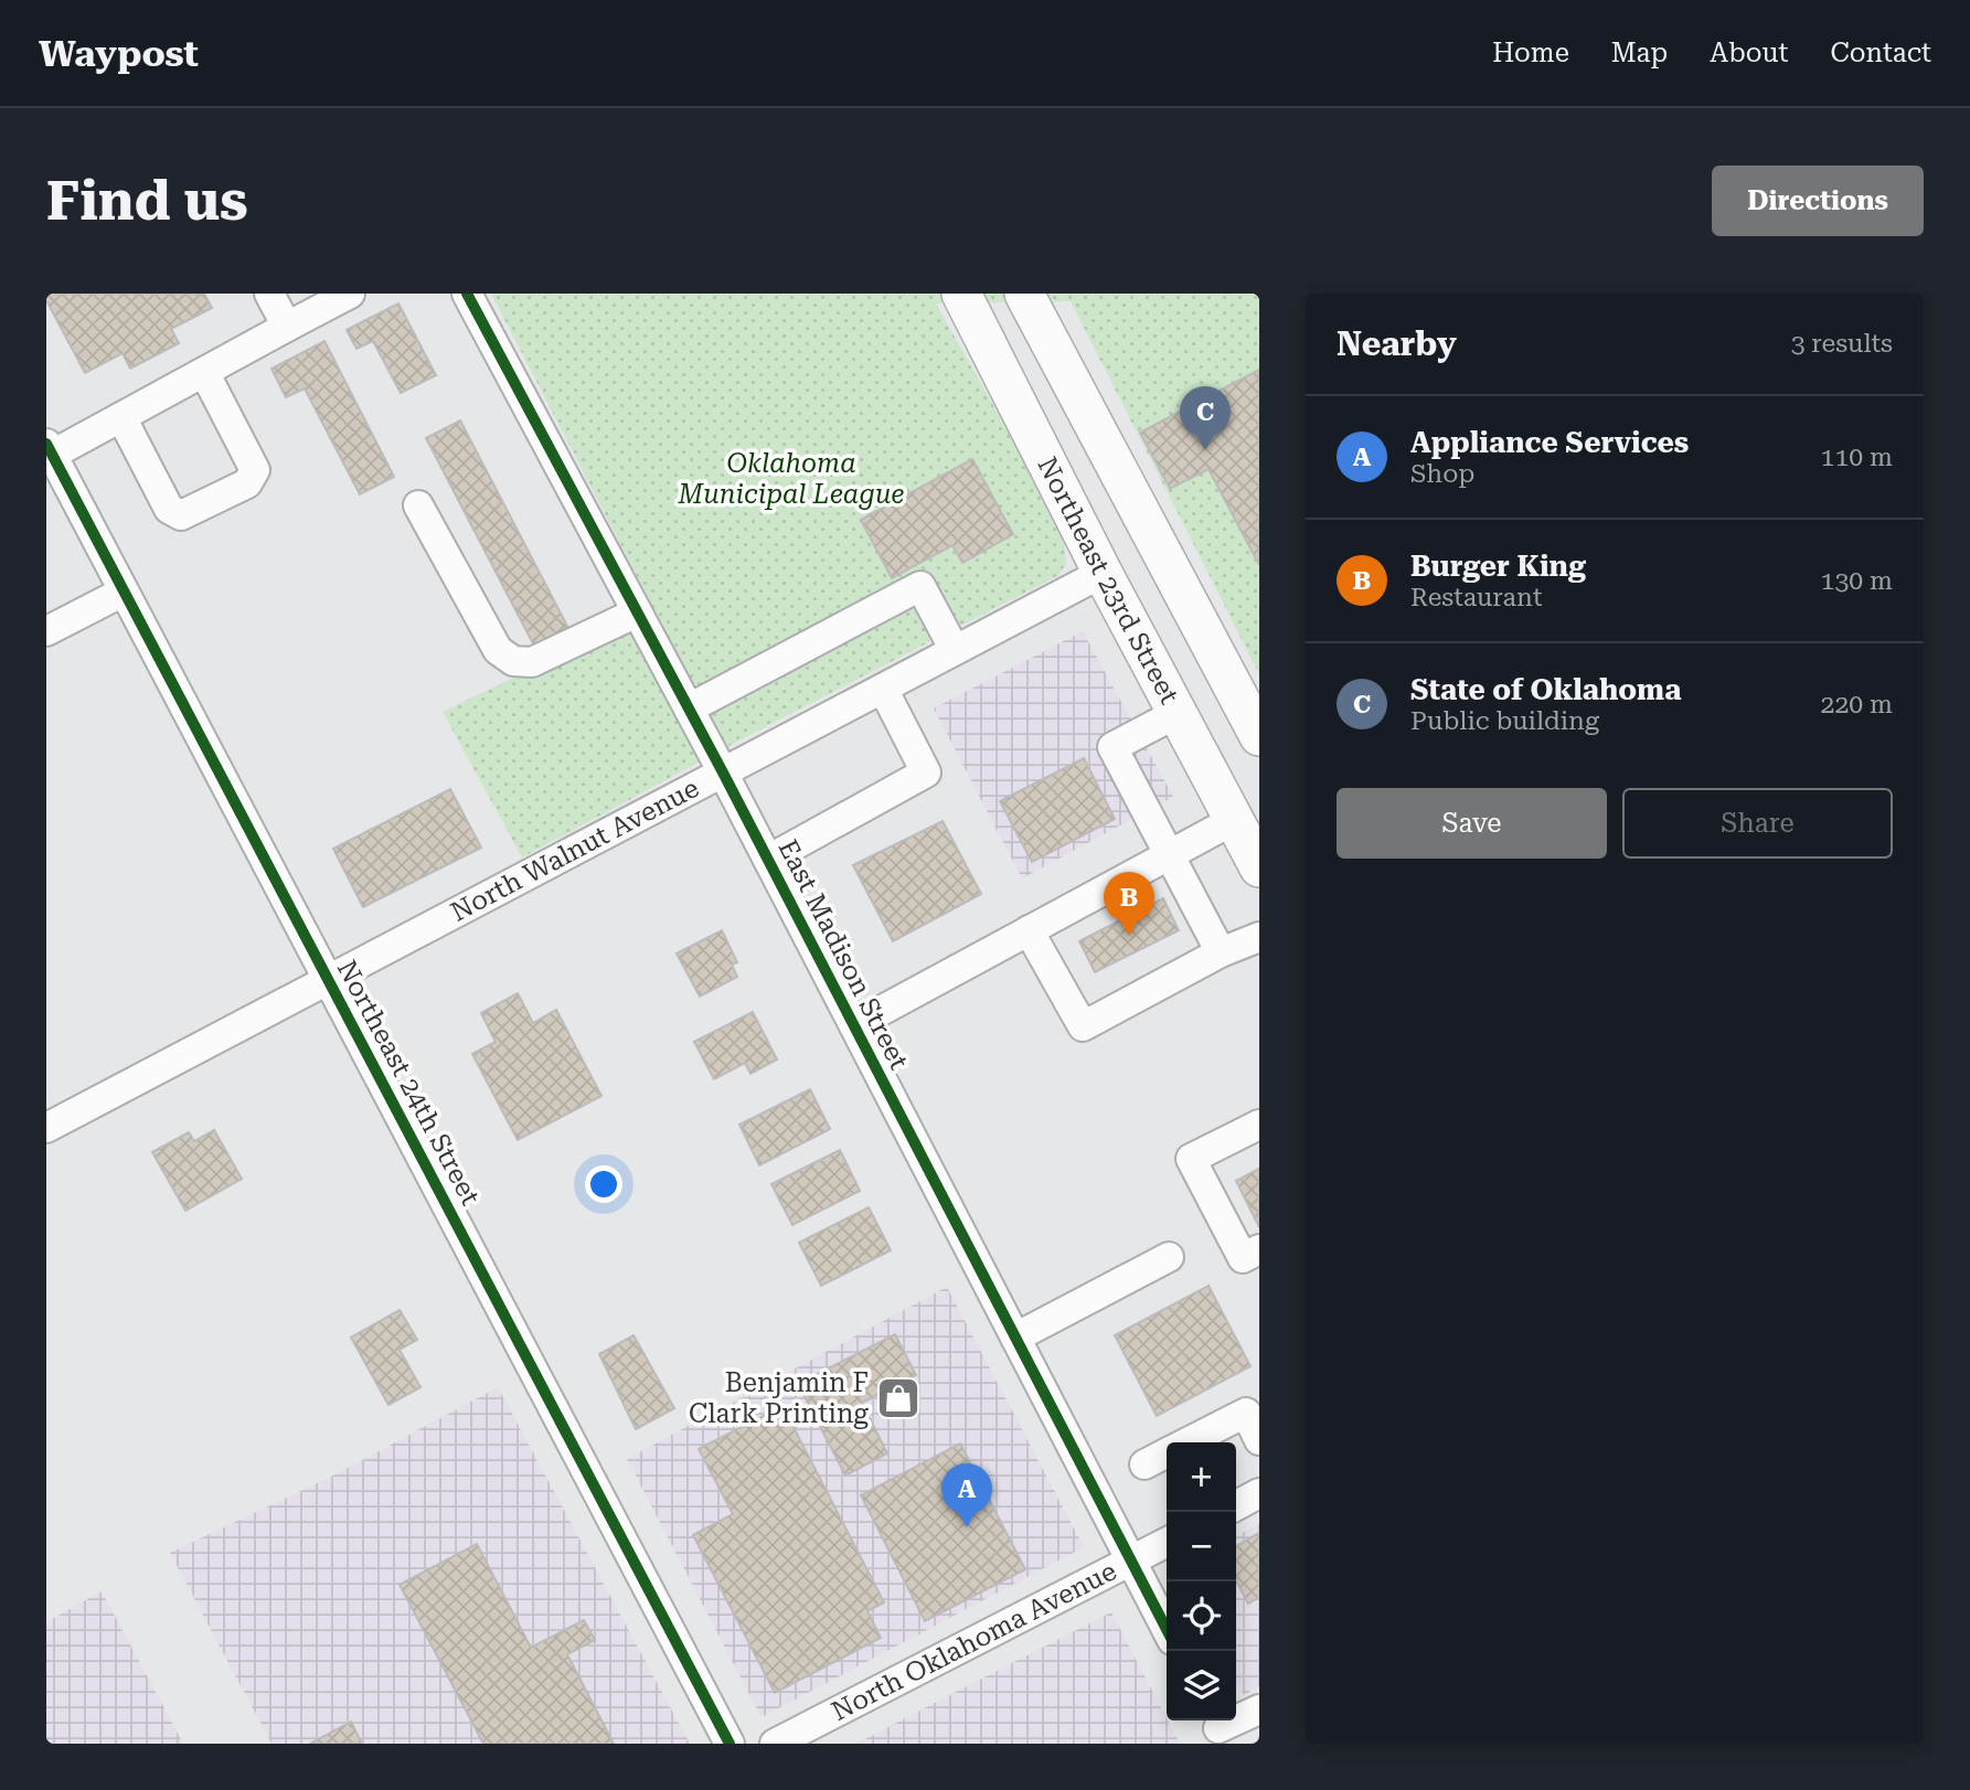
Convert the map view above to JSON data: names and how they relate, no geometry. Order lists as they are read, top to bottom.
{
  "streets": {
    "main road": ["Northeast 23rd Street"],
    "street": [
      "North Walnut Avenue",
      "East Madison Street",
      "Northeast 24th Street",
      "North Oklahoma Avenue"
    ]
  },
  "crossings": [
    ["Northeast 23rd Street", "North Walnut Avenue"],
    ["North Walnut Avenue", "East Madison Street"],
    ["North Walnut Avenue", "Northeast 24th Street"],
    ["East Madison Street", "North Oklahoma Avenue"]
  ],
  "parks": ["Oklahoma Municipal League"],
  "places": {
    "shop": ["Benjamin F Clark Printing"]
  },
  "page": {
    "header": "Waypost",
    "nav": [
      "Home",
      "Map",
      "About",
      "Contact"
    ],
    "buttons": [
      "Directions",
      ["Save", "Share"]
    ],
    "title": "Find us",
    "heading": ["Nearby", "3 results"],
    "pins": ["C", "B", "A"],
    "list": [
      {
        "mark": "A",
        "name": "Appliance Services",
        "note": "Shop",
        "value": "110 m"
      },
      {
        "mark": "B",
        "name": "Burger King",
        "note": "Restaurant",
        "value": "130 m"
      },
      {
        "mark": "C",
        "name": "State of Oklahoma",
        "note": "Public building",
        "value": "220 m"
      }
    ],
    "map_buttons": ["+", "−"]
  }
}
